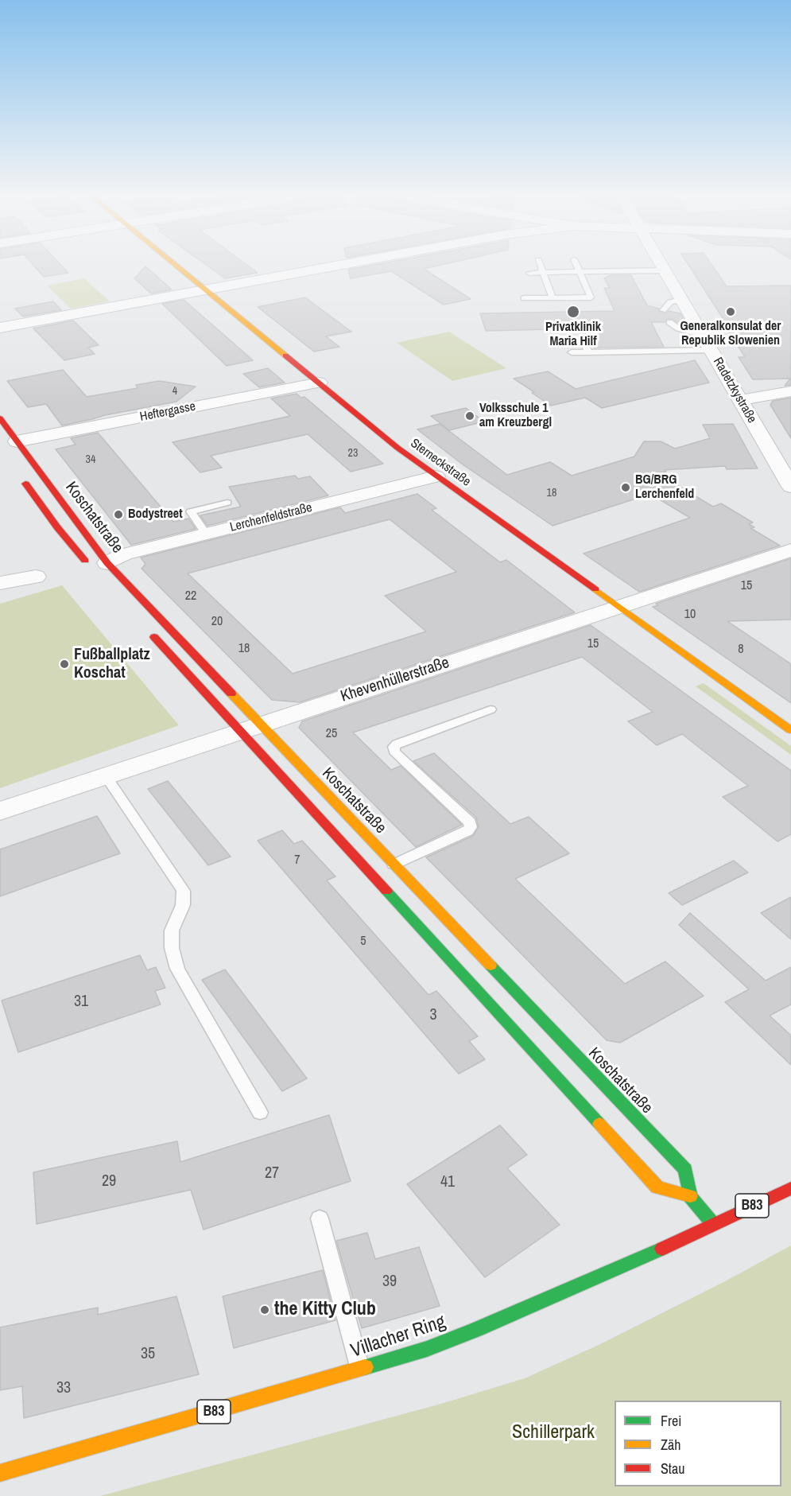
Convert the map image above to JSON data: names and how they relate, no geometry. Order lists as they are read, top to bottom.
{
  "streets": {
    "main road": [
      "Sterneckstraße",
      "Koschatstraße",
      "B83",
      "Villacher Ring"
    ],
    "street": [
      "Radetzkystraße",
      "Heftergasse",
      "Lerchenfeldstraße",
      "Khevenhüllerstraße"
    ]
  },
  "crossings": [
    ["Heftergasse", "Sterneckstraße"],
    ["Heftergasse", "Koschatstraße"],
    ["Sterneckstraße", "Lerchenfeldstraße"],
    ["Sterneckstraße", "Khevenhüllerstraße"],
    ["Koschatstraße", "Lerchenfeldstraße"],
    ["Koschatstraße", "Khevenhüllerstraße"],
    ["Koschatstraße", "Villacher Ring"]
  ],
  "parks": ["Schillerpark"],
  "places": [
    "Privatklinik Maria Hilf",
    "Generalkonsulat der Republik Slowenien",
    "Volksschule 1 am Kreuzbergl",
    "BG/BRG Lerchenfeld",
    "Bodystreet",
    "Fußballplatz Koschat",
    "the Kitty Club"
  ],
  "house_numbers": [
    "4",
    "23",
    "34",
    "18",
    "15",
    "22",
    "10",
    "20",
    "15",
    "18",
    "8",
    "25",
    "7",
    "5",
    "31",
    "3",
    "27",
    "29",
    "41",
    "39",
    "35",
    "33"
  ],
  "legend": ["Frei", "Zäh", "Stau"]
}
